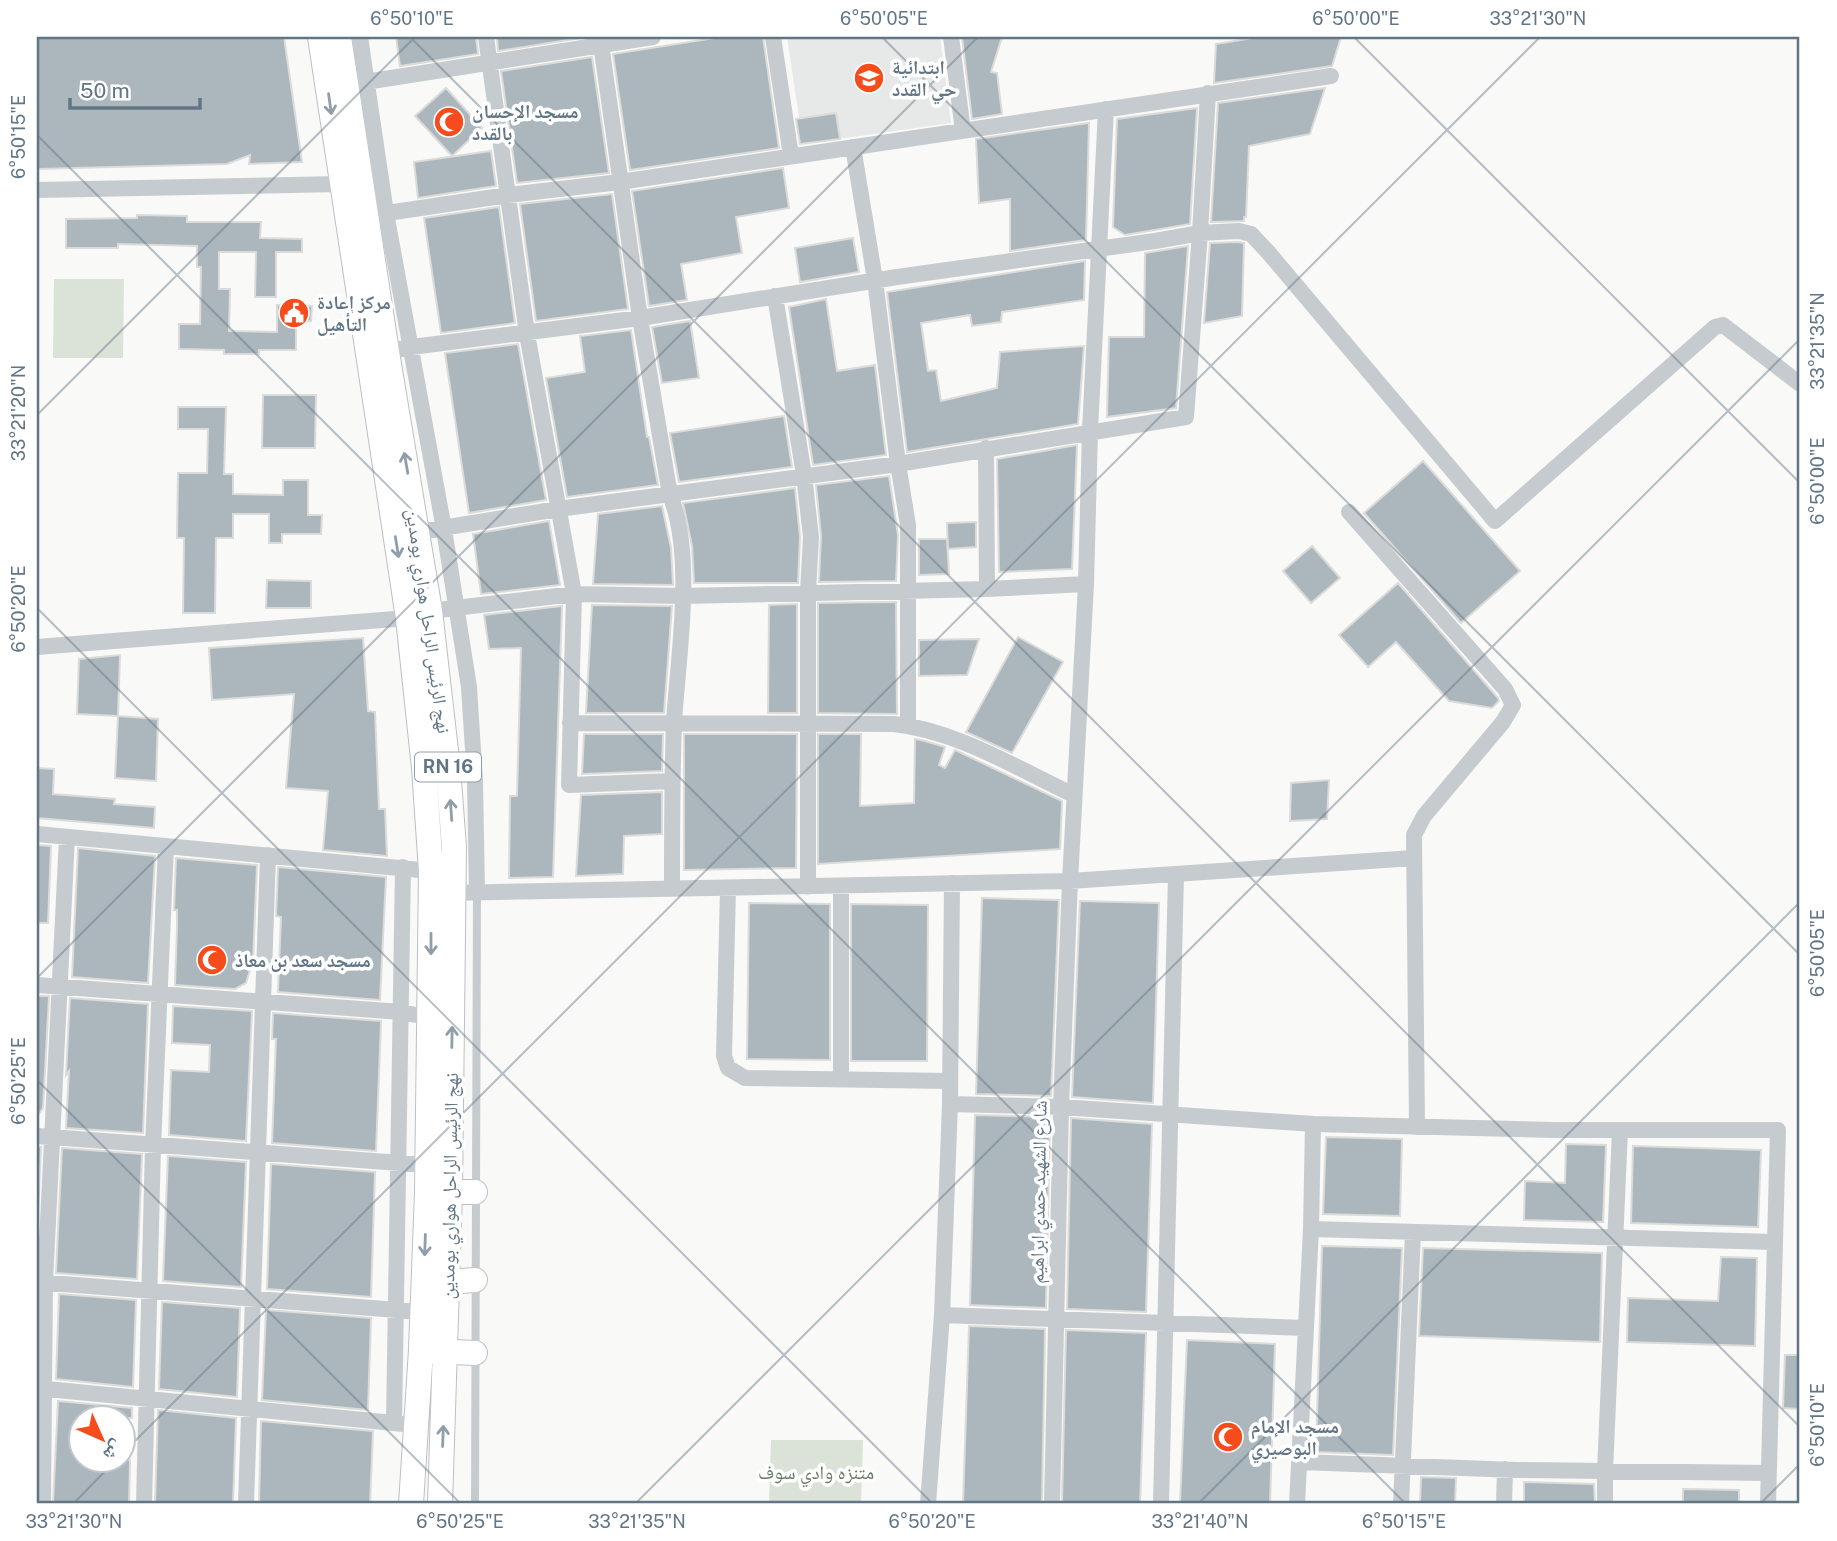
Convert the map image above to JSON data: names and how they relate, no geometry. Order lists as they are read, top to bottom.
{
  "streets": {
    "main road": ["نهج الرئيس الراحل هواري بومدين", "RN 16"],
    "street": ["شارع الشهيد حمدي ابراهيم"]
  },
  "parks": ["متنزه وادي سوف"],
  "places": {
    "school or university": ["ابتدائية حي القدد"],
    "mosque": ["مسجد الإحسان بالقدد", "مسجد سعد بن معاذ", "مسجد الإمام البوصيري"],
    "public building": ["مركز إعادة التأهيل"]
  },
  "scale_bar": "50 m",
  "north": "bottom right",
  "coordinates": [
    "6°50'10\"E",
    "6°50'05\"E",
    "6°50'00\"E",
    "33°21'30\"N",
    "6°50'15\"E",
    "33°21'35\"N",
    "33°21'20\"N",
    "6°50'20\"E",
    "6°50'25\"E",
    "33°21'40\"N"
  ]
}
